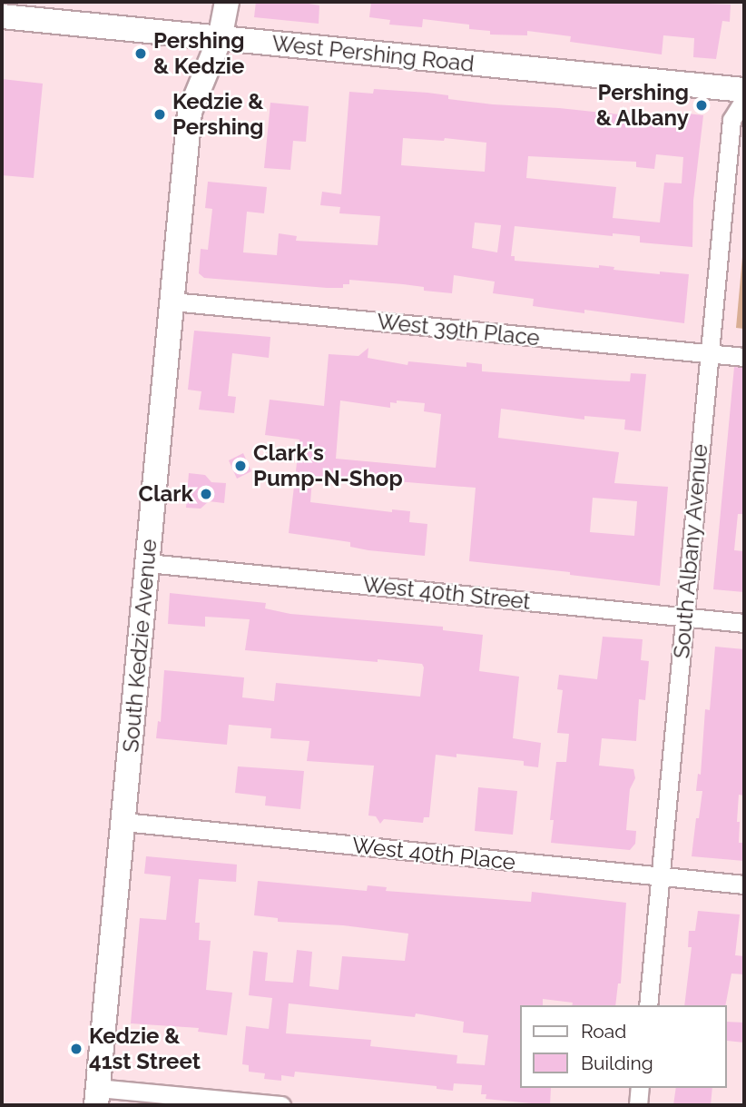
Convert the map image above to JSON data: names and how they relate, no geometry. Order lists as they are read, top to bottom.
{
  "streets": {
    "main road": ["West Pershing Road", "South Kedzie Avenue"],
    "street": [
      "West 39th Place",
      "South Albany Avenue",
      "West 40th Street",
      "West 40th Place"
    ]
  },
  "crossings": [
    ["West Pershing Road", "South Kedzie Avenue"],
    ["West 39th Place", "South Albany Avenue"],
    ["West 39th Place", "South Kedzie Avenue"],
    ["South Albany Avenue", "West 40th Street"],
    ["South Albany Avenue", "West 40th Place"],
    ["West 40th Street", "South Kedzie Avenue"],
    ["South Kedzie Avenue", "West 40th Place"]
  ],
  "places": [
    "Pershing & Kedzie",
    "Pershing & Albany",
    "Kedzie & Pershing",
    "Clark's Pump-N-Shop",
    "Clark",
    "Kedzie & 41st Street"
  ],
  "legend": ["Road", "Building"]
}
